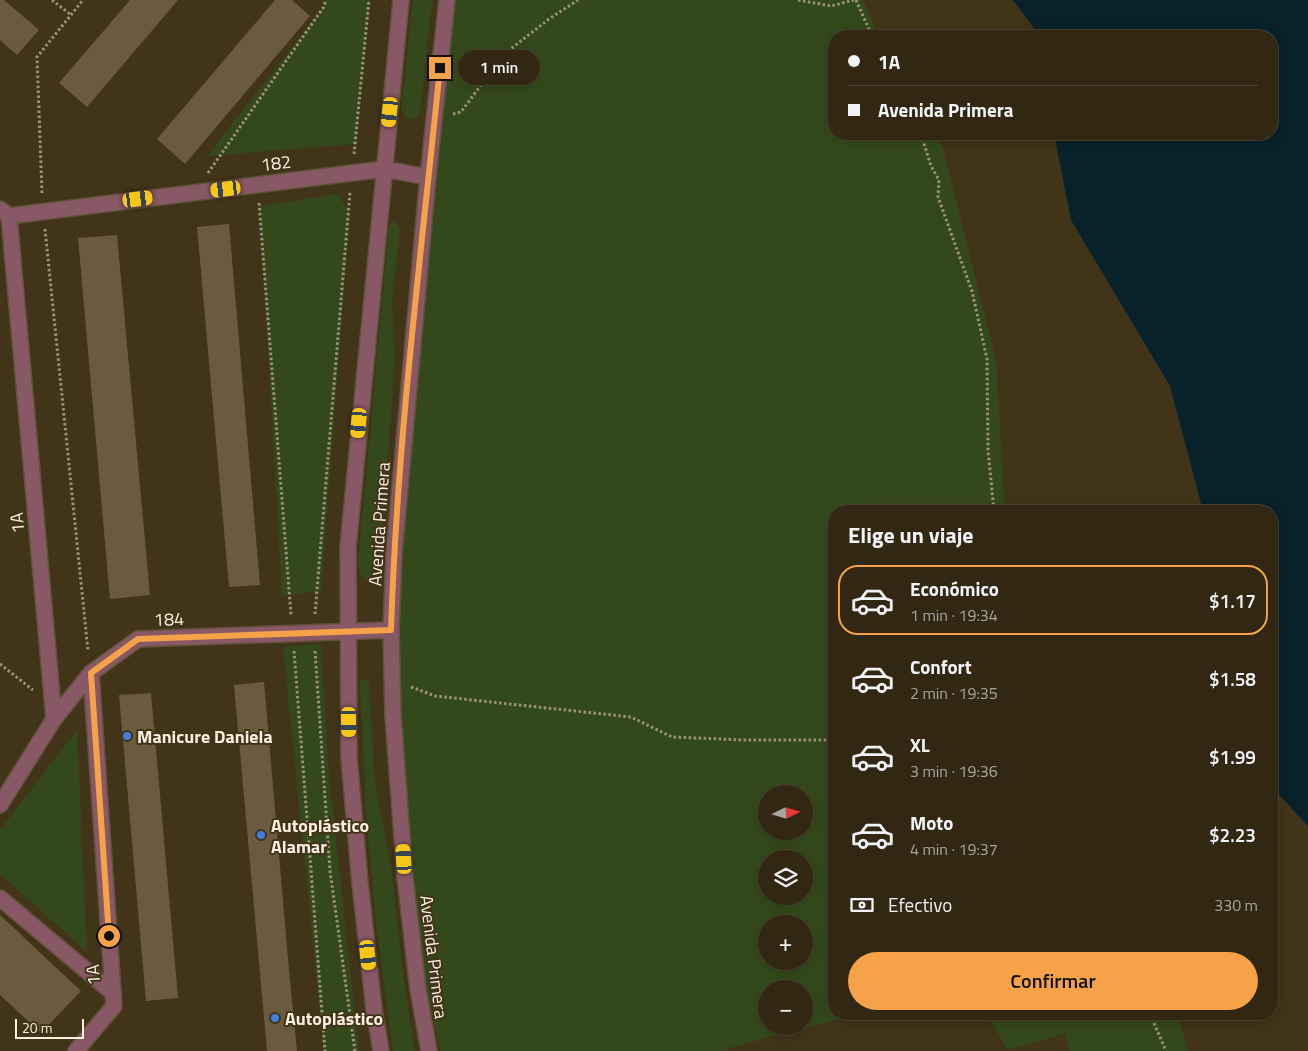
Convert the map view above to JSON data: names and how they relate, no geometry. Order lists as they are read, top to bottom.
{
  "streets": {
    "street": [
      "182",
      "1A",
      "Avenida Primera",
      "184"
    ]
  },
  "crossings": [
    ["182", "1A"],
    ["182", "Avenida Primera"],
    ["1A", "184"],
    ["Avenida Primera", "184"]
  ],
  "places": ["Manicure Daniela", "Autoplástico Alamar", "Autoplástico"],
  "scale_bar": "20 m",
  "north": "right",
  "page": {
    "banner": ["1A", "Avenida Primera"],
    "bubble": "1 min",
    "heading": "Elige un viaje",
    "list": [
      {
        "name": "Económico",
        "note": "1 min · 19:34",
        "value": "$1.17"
      },
      {
        "name": "Confort",
        "note": "2 min · 19:35",
        "value": "$1.58"
      },
      {
        "name": "XL",
        "note": "3 min · 19:36",
        "value": "$1.99"
      },
      {
        "name": "Moto",
        "note": "4 min · 19:37",
        "value": "$2.23"
      }
    ],
    "map_buttons": ["+", "−"],
    "pay": ["Efectivo", "330 m"],
    "buttons": "Confirmar",
    "scale": "20 m"
  }
}
